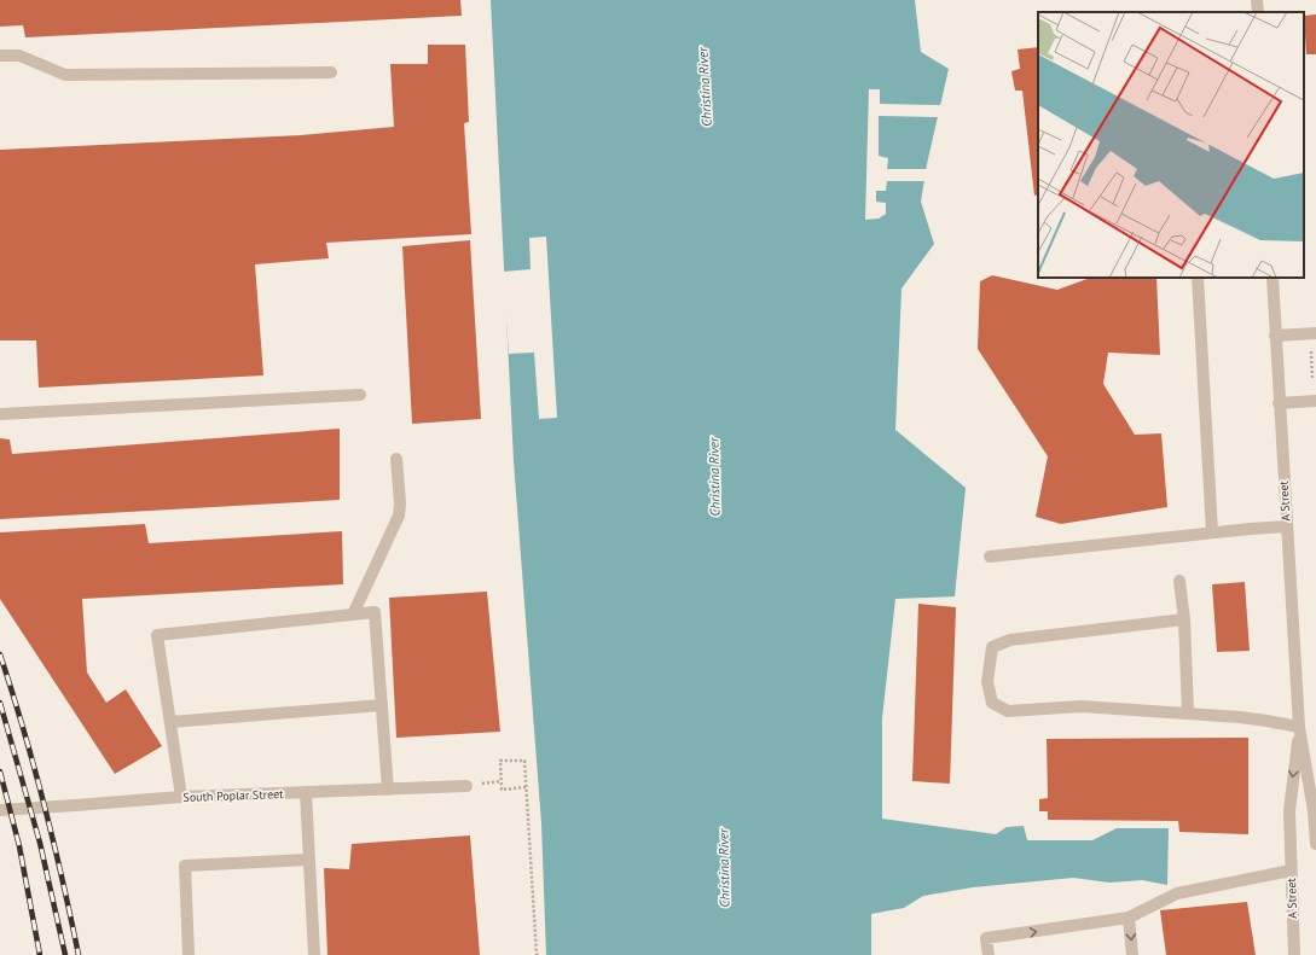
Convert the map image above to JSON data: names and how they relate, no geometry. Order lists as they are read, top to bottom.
{
  "streets": {
    "street": ["A Street", "South Poplar Street"]
  },
  "water": ["Christina River"]
}
